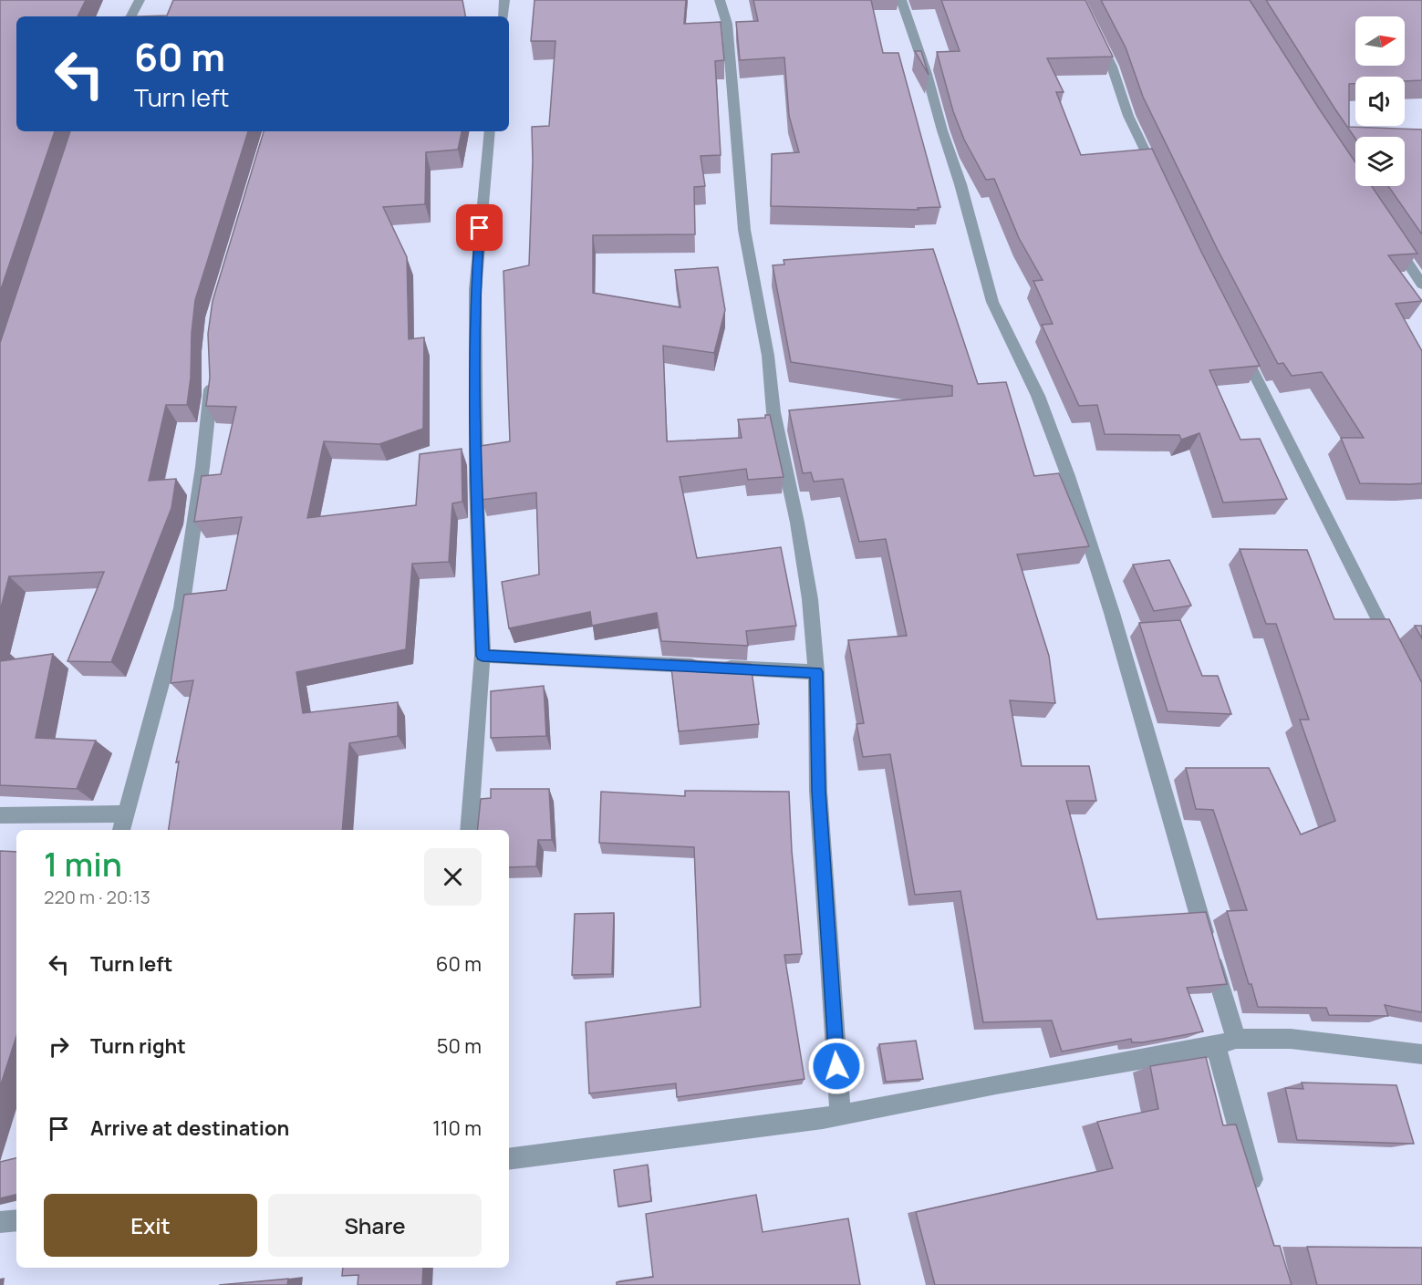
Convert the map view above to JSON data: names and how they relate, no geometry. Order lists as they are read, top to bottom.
{
  "north": "right",
  "page": {
    "turn": ["60 m", "Turn left"],
    "heading": ["1 min", "220 m · 20:13"],
    "list": [
      {
        "name": "Turn left",
        "value": "60 m"
      },
      {
        "name": "Turn right",
        "value": "50 m"
      },
      {
        "name": "Arrive at destination",
        "value": "110 m"
      }
    ],
    "buttons": ["Exit", "Share"]
  }
}
